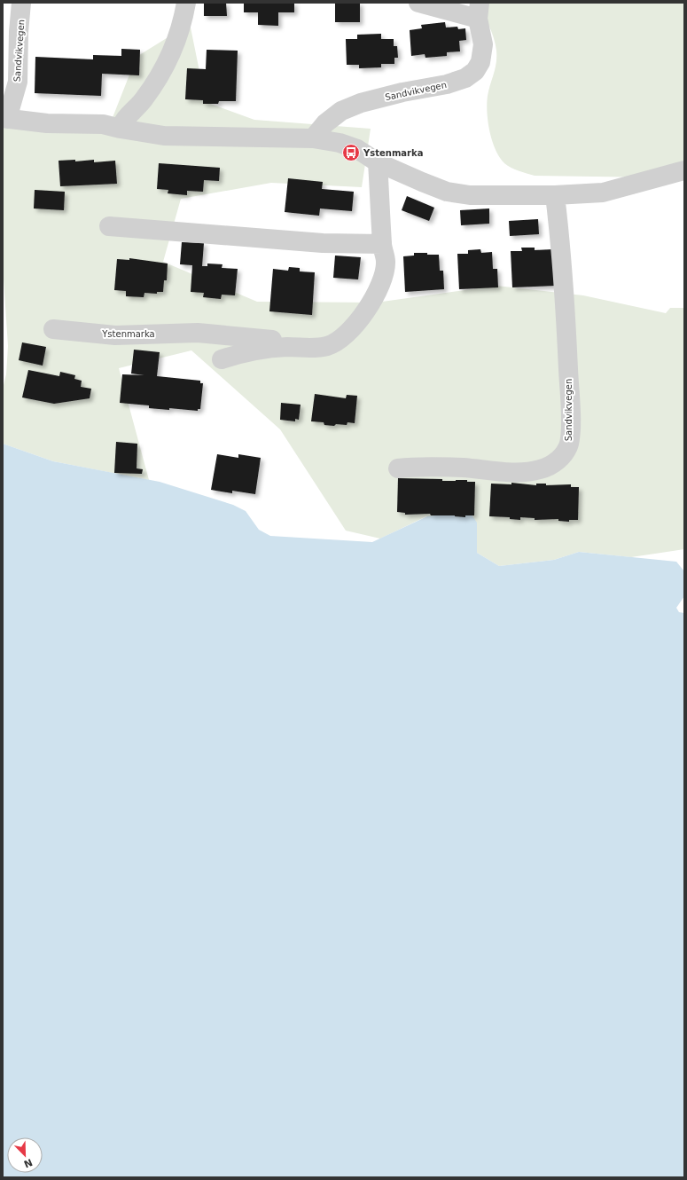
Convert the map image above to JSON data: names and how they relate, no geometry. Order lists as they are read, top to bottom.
{
  "streets": {
    "street": ["Sandvikvegen", "Ystenmarka"]
  },
  "crossings": [
    ["Sandvikvegen", "Ystenmarka"]
  ],
  "places": {
    "bus stop": ["Ystenmarka"]
  },
  "north": "bottom right"
}
